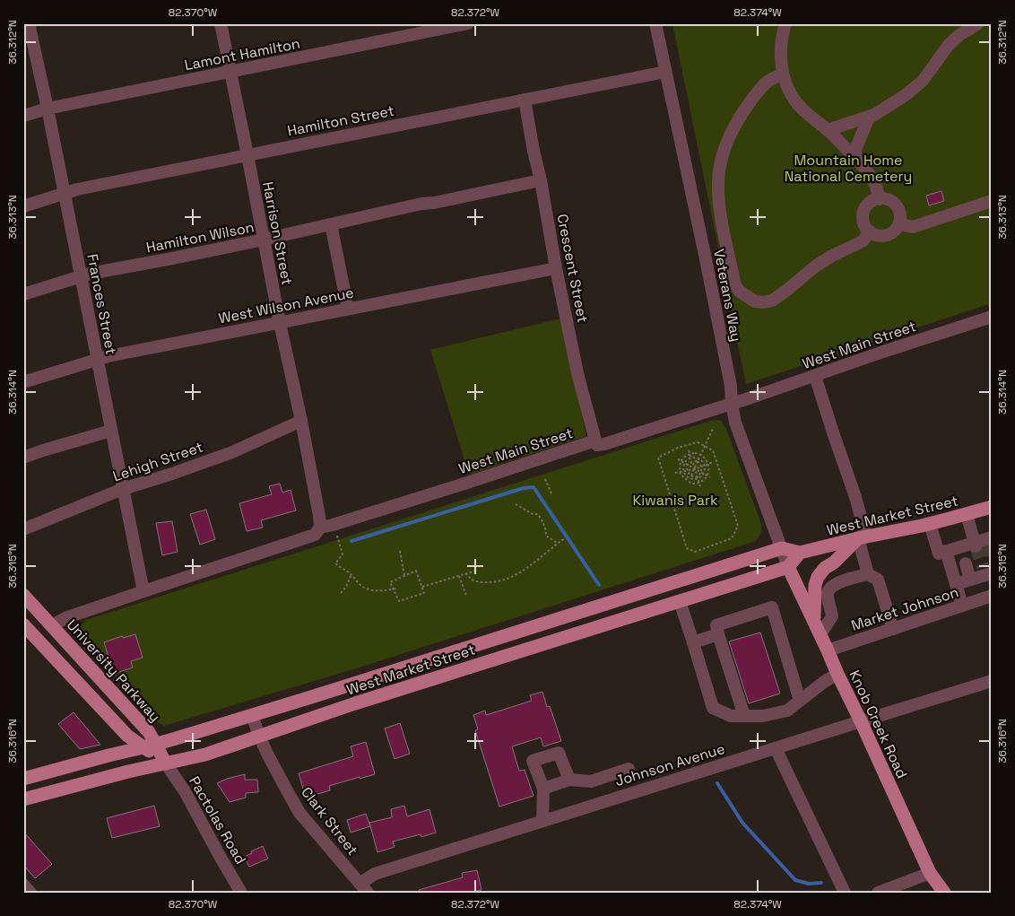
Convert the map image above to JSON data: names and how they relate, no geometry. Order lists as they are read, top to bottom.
{
  "streets": {
    "main road": ["West Market Street", "University Parkway", "Knob Creek Road"],
    "street": [
      "Lamont Hamilton",
      "Hamilton Street",
      "Harrison Street",
      "Hamilton Wilson",
      "Crescent Street",
      "Veterans Way",
      "Frances Street",
      "West Wilson Avenue",
      "West Main Street",
      "Lehigh Street",
      "Market Johnson",
      "Johnson Avenue",
      "Pactolas Road",
      "Clark Street"
    ]
  },
  "crossings": [
    ["Lamont Hamilton", "Harrison Street"],
    ["Lamont Hamilton", "Frances Street"],
    ["Hamilton Street", "Harrison Street"],
    ["Hamilton Street", "Crescent Street"],
    ["Hamilton Street", "Veterans Way"],
    ["Hamilton Street", "Frances Street"],
    ["Harrison Street", "Hamilton Wilson"],
    ["Harrison Street", "West Wilson Avenue"],
    ["Harrison Street", "West Main Street"],
    ["Harrison Street", "Lehigh Street"],
    ["Hamilton Wilson", "Crescent Street"],
    ["Hamilton Wilson", "Frances Street"],
    ["Crescent Street", "West Wilson Avenue"],
    ["Crescent Street", "West Main Street"],
    ["Veterans Way", "West Main Street"],
    ["Veterans Way", "West Market Street"],
    ["Veterans Way", "Knob Creek Road"],
    ["Frances Street", "West Wilson Avenue"],
    ["Frances Street", "West Main Street"],
    ["Frances Street", "Lehigh Street"],
    ["West Main Street", "University Parkway"],
    ["West Market Street", "University Parkway"],
    ["West Market Street", "Knob Creek Road"],
    ["West Market Street", "Pactolas Road"],
    ["West Market Street", "Clark Street"],
    ["Market Johnson", "Knob Creek Road"],
    ["University Parkway", "Pactolas Road"],
    ["Knob Creek Road", "Johnson Avenue"],
    ["Johnson Avenue", "Clark Street"]
  ],
  "parks": ["Mountain Home National Cemetery", "Kiwanis Park"],
  "coordinates": [
    "82.370°W",
    "82.372°W",
    "82.374°W",
    "36.312°N",
    "36.313°N",
    "36.314°N",
    "36.315°N",
    "36.316°N"
  ]
}
